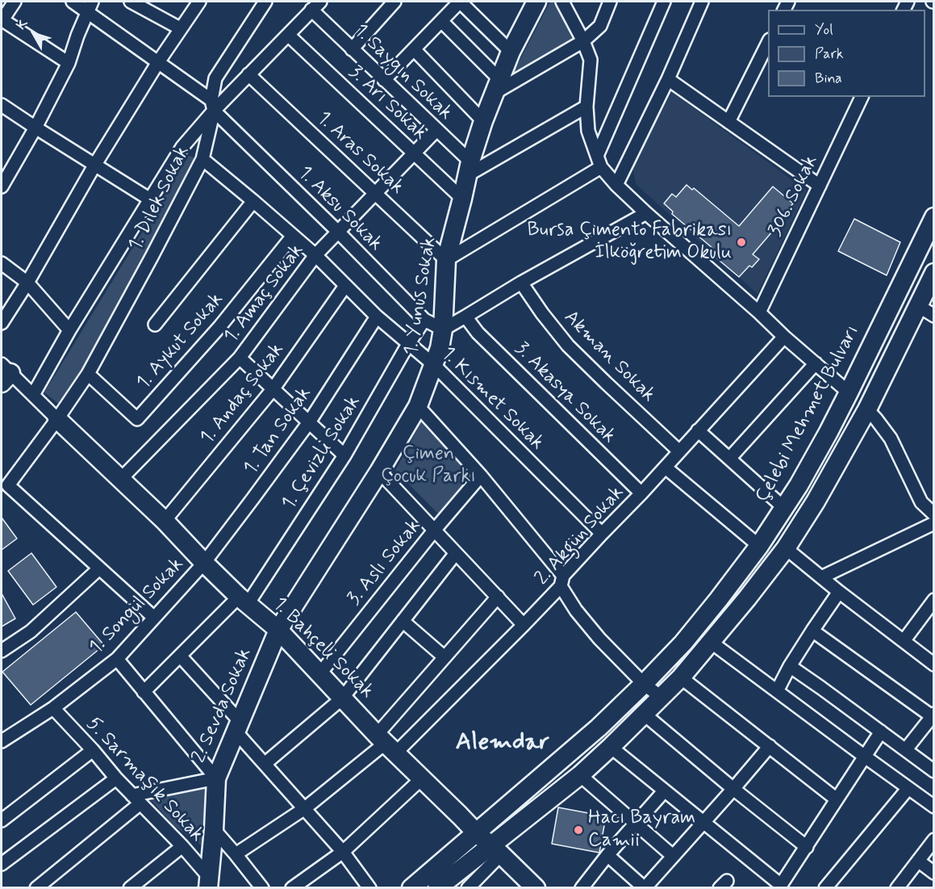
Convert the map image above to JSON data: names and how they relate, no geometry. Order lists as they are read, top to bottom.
{
  "streets": {
    "main road": [
      "1. Yunus Sokak",
      "Çelebi Mehmet Bulvarı",
      "1. Bahçeli Sokak",
      "2. Sevda Sokak"
    ],
    "street": [
      "1. Saygın Sokak",
      "3. Arı Sokak",
      "1. Aras Sokak",
      "306. Sokak",
      "1. Dilek Sokak",
      "1. Aksu Sokak",
      "1. Amaç Sokak",
      "1. Aykut Sokak",
      "Akman Sokak",
      "3. Akasya Sokak",
      "1. Andaç Sokak",
      "1. Kısmet Sokak",
      "1. Tan Sokak",
      "1. Çevizli Sokak",
      "2. Akgün Sokak",
      "3. Aslı Sokak",
      "1. Songül Sokak",
      "5. Sarmaşık Sokak"
    ]
  },
  "crossings": [
    ["1. Saygın Sokak", "1. Amaç Sokak"],
    ["1. Saygın Sokak", "1. Yunus Sokak"],
    ["3. Arı Sokak", "1. Amaç Sokak"],
    ["3. Arı Sokak", "1. Yunus Sokak"],
    ["1. Aras Sokak", "1. Amaç Sokak"],
    ["1. Aras Sokak", "1. Yunus Sokak"],
    ["1. Dilek Sokak", "1. Aksu Sokak"],
    ["1. Dilek Sokak", "1. Aykut Sokak"],
    ["1. Dilek Sokak", "1. Kısmet Sokak"],
    ["1. Dilek Sokak", "1. Bahçeli Sokak"],
    ["1. Aksu Sokak", "1. Amaç Sokak"],
    ["1. Aksu Sokak", "1. Yunus Sokak"],
    ["1. Aksu Sokak", "1. Çevizli Sokak"],
    ["1. Amaç Sokak", "1. Kısmet Sokak"],
    ["1. Amaç Sokak", "1. Bahçeli Sokak"],
    ["1. Yunus Sokak", "1. Kısmet Sokak"],
    ["1. Yunus Sokak", "1. Bahçeli Sokak"],
    ["1. Yunus Sokak", "2. Sevda Sokak"],
    ["1. Aykut Sokak", "1. Kısmet Sokak"],
    ["Akman Sokak", "2. Akgün Sokak"],
    ["3. Akasya Sokak", "2. Akgün Sokak"],
    ["1. Andaç Sokak", "1. Kısmet Sokak"],
    ["1. Andaç Sokak", "1. Bahçeli Sokak"],
    ["1. Kısmet Sokak", "1. Tan Sokak"],
    ["1. Kısmet Sokak", "1. Çevizli Sokak"],
    ["1. Kısmet Sokak", "2. Akgün Sokak"],
    ["Çelebi Mehmet Bulvarı", "1. Bahçeli Sokak"],
    ["1. Tan Sokak", "1. Songül Sokak"],
    ["1. Tan Sokak", "1. Bahçeli Sokak"],
    ["1. Çevizli Sokak", "1. Bahçeli Sokak"],
    ["2. Akgün Sokak", "1. Bahçeli Sokak"],
    ["3. Aslı Sokak", "1. Bahçeli Sokak"],
    ["1. Songül Sokak", "1. Bahçeli Sokak"],
    ["1. Songül Sokak", "5. Sarmaşık Sokak"],
    ["1. Bahçeli Sokak", "2. Sevda Sokak"],
    ["2. Sevda Sokak", "5. Sarmaşık Sokak"]
  ],
  "districts": ["Alemdar"],
  "parks": ["Çimen Çocuk Parkı"],
  "places": ["Bursa Çimento Fabrikası İlköğretim Okulu", "Hacı Bayram Camii"],
  "legend": ["Yol", "Park", "Bina"],
  "north": "top left"
}
